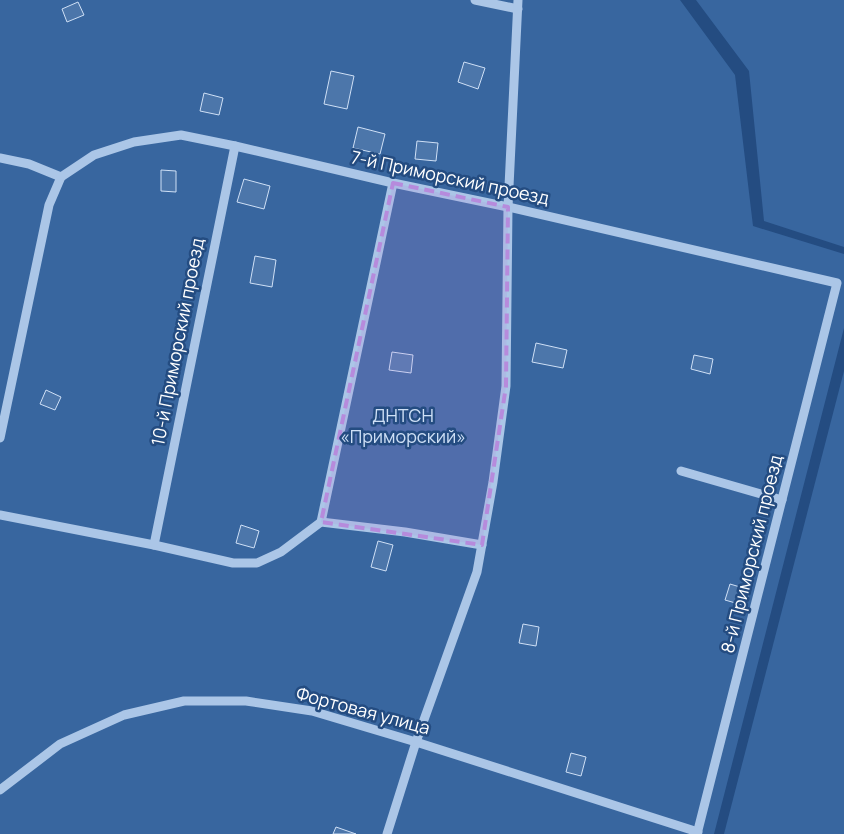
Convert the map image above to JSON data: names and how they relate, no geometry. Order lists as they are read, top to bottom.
{
  "streets": {
    "street": [
      "7-й Приморский проезд",
      "10-й Приморский проезд",
      "8-й Приморский проезд",
      "Фортовая улица"
    ]
  },
  "crossings": [
    ["7-й Приморский проезд", "10-й Приморский проезд"],
    ["7-й Приморский проезд", "8-й Приморский проезд"],
    ["8-й Приморский проезд", "Фортовая улица"]
  ],
  "parks": ["ДНТСН «Приморский»"]
}
